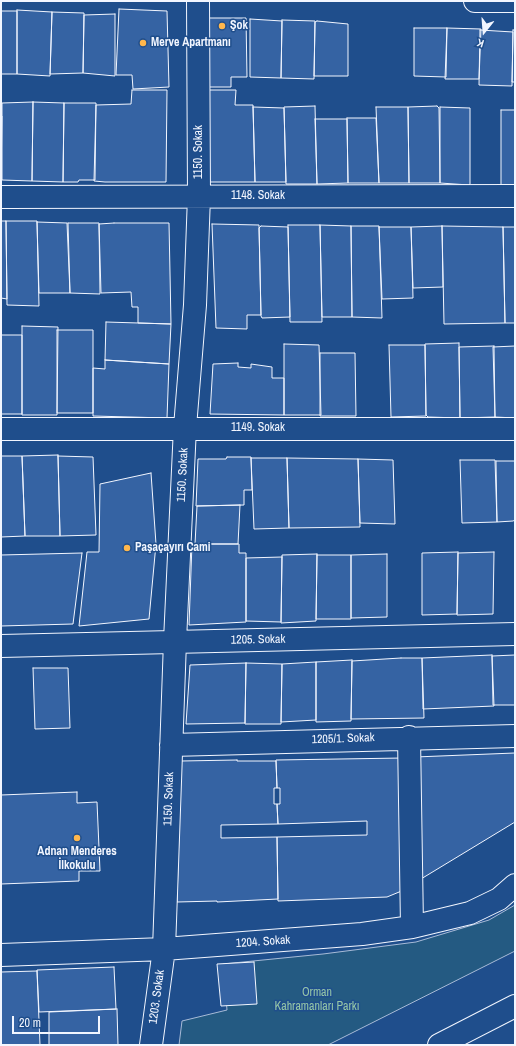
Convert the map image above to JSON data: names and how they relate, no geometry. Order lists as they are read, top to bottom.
{
  "streets": {
    "main road": [
      "1150. Sokak",
      "1148. Sokak",
      "1149. Sokak",
      "1205. Sokak",
      "1205/1. Sokak",
      "1204. Sokak",
      "1203. Sokak"
    ]
  },
  "crossings": [
    ["1150. Sokak", "1148. Sokak"],
    ["1150. Sokak", "1149. Sokak"],
    ["1150. Sokak", "1205. Sokak"],
    ["1150. Sokak", "1205/1. Sokak"],
    ["1150. Sokak", "1204. Sokak"],
    ["1150. Sokak", "1203. Sokak"],
    ["1204. Sokak", "1203. Sokak"]
  ],
  "parks": ["Orman Kahramanları Parkı"],
  "places": [
    "Şok",
    "Merve Apartmanı",
    "Paşaçayırı Cami",
    "Adnan Menderes İlkokulu"
  ],
  "scale_bar": "20 m",
  "north": "bottom"
}
